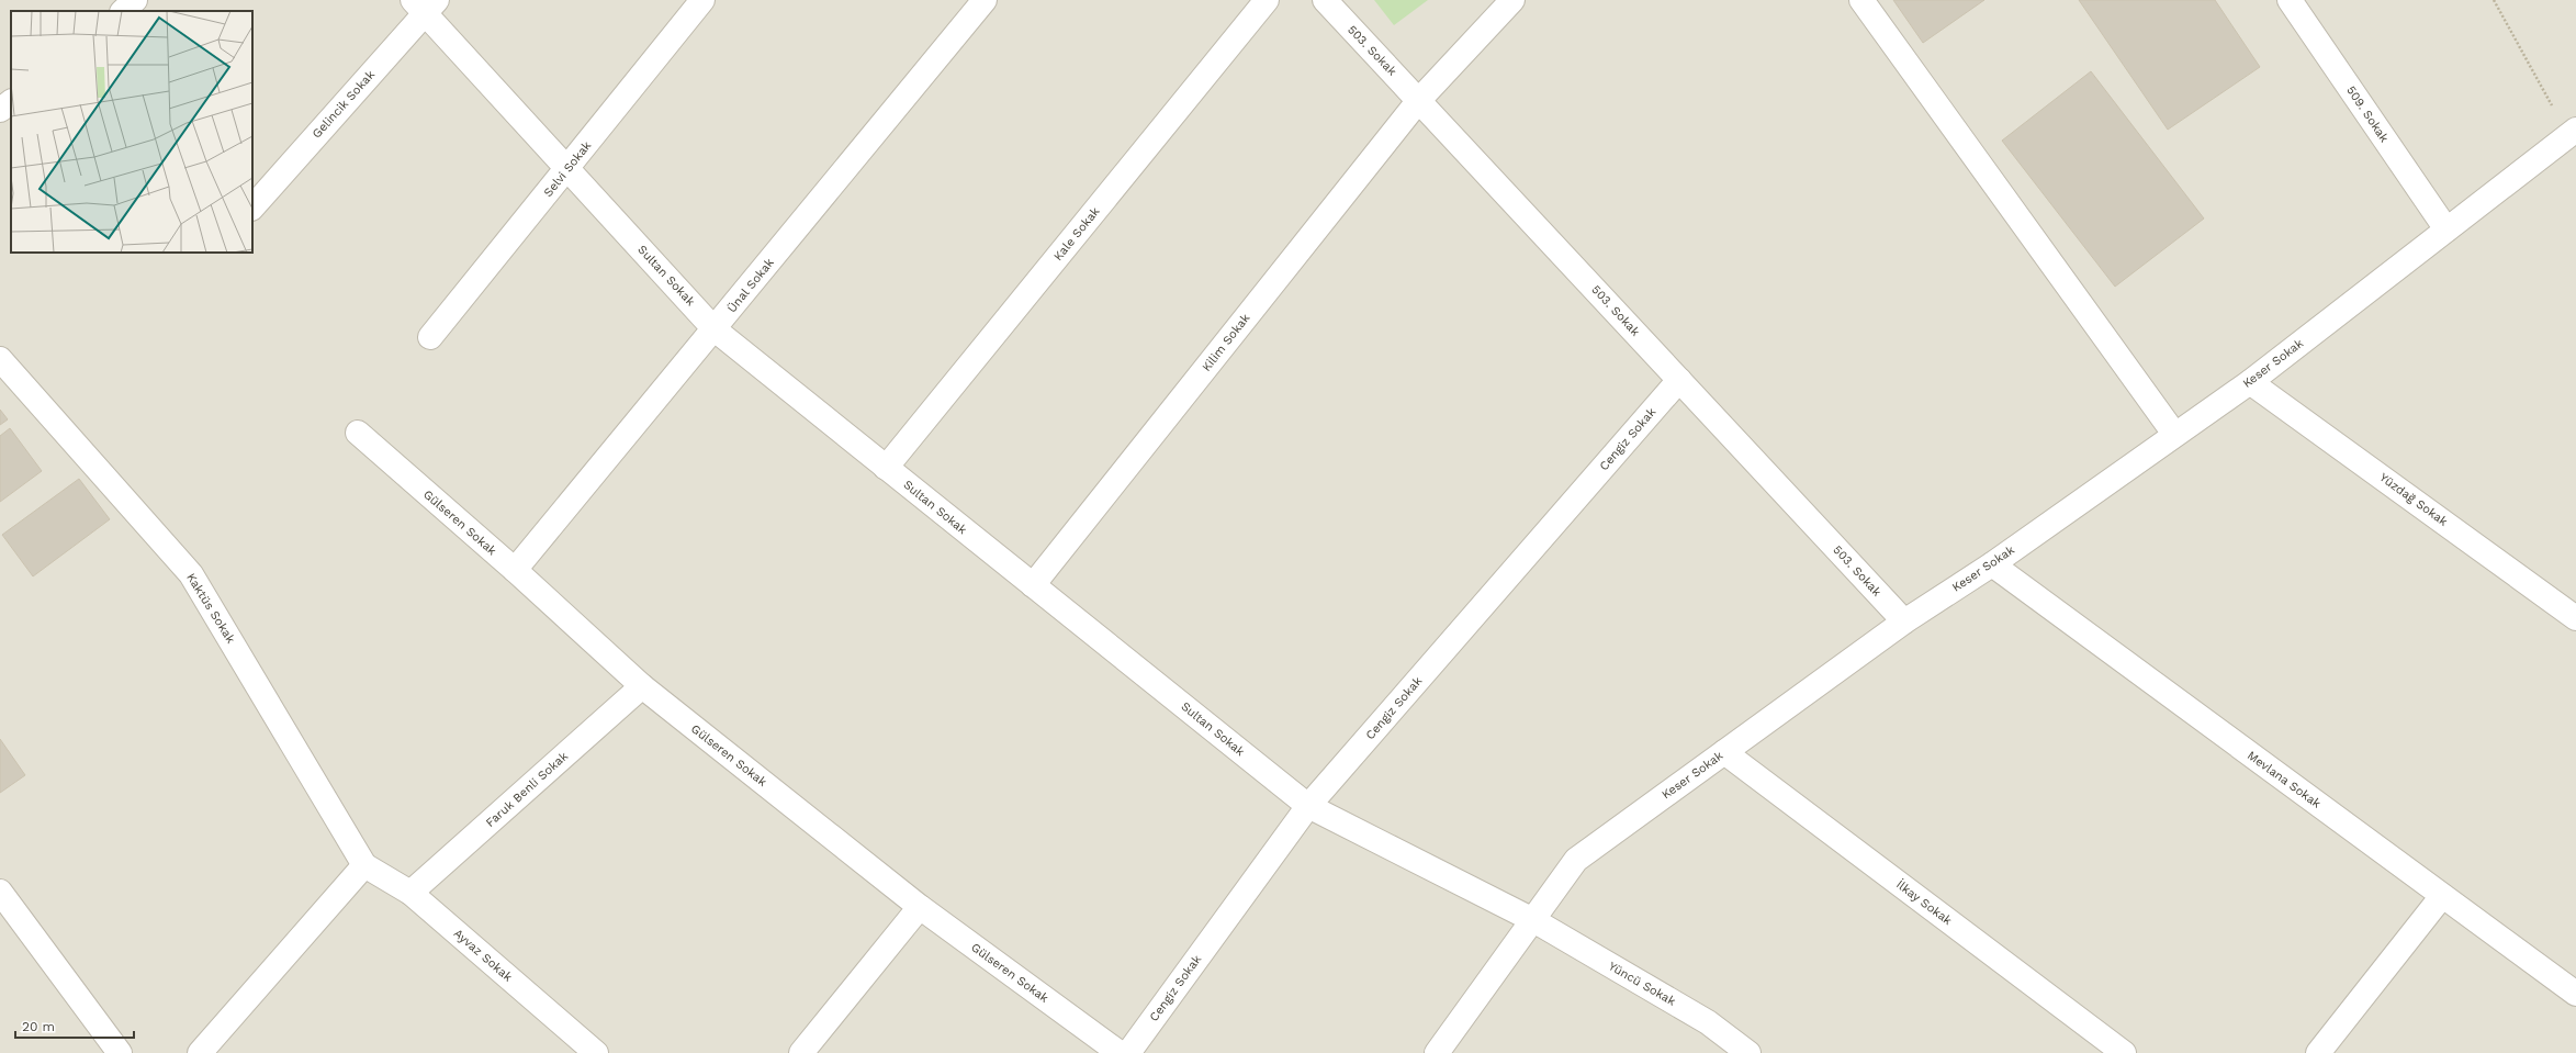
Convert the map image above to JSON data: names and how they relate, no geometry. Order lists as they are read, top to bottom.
{
  "streets": {
    "street": [
      "503. Sokak",
      "Gelincik Sokak",
      "509. Sokak",
      "Selvi Sokak",
      "Kale Sokak",
      "Sultan Sokak",
      "Ünal Sokak",
      "Kilim Sokak",
      "Keser Sokak",
      "Cengiz Sokak",
      "Yüzdağ Sokak",
      "Gülseren Sokak",
      "Kaktüs Sokak",
      "Mevlana Sokak",
      "Faruk Benli Sokak",
      "İlkay Sokak",
      "Ayvaz Sokak",
      "Yüncü Sokak"
    ]
  },
  "crossings": [
    ["503. Sokak", "Kilim Sokak"],
    ["503. Sokak", "Keser Sokak"],
    ["503. Sokak", "Cengiz Sokak"],
    ["Gelincik Sokak", "Sultan Sokak"],
    ["509. Sokak", "Keser Sokak"],
    ["Selvi Sokak", "Sultan Sokak"],
    ["Kale Sokak", "Sultan Sokak"],
    ["Sultan Sokak", "Ünal Sokak"],
    ["Sultan Sokak", "Kilim Sokak"],
    ["Sultan Sokak", "Keser Sokak"],
    ["Sultan Sokak", "Cengiz Sokak"],
    ["Sultan Sokak", "Yüncü Sokak"],
    ["Ünal Sokak", "Gülseren Sokak"],
    ["Keser Sokak", "Yüzdağ Sokak"],
    ["Keser Sokak", "Mevlana Sokak"],
    ["Keser Sokak", "İlkay Sokak"],
    ["Keser Sokak", "Yüncü Sokak"],
    ["Gülseren Sokak", "Faruk Benli Sokak"],
    ["Kaktüs Sokak", "Ayvaz Sokak"],
    ["Faruk Benli Sokak", "Ayvaz Sokak"]
  ],
  "scale_bar": "20 m"
}
